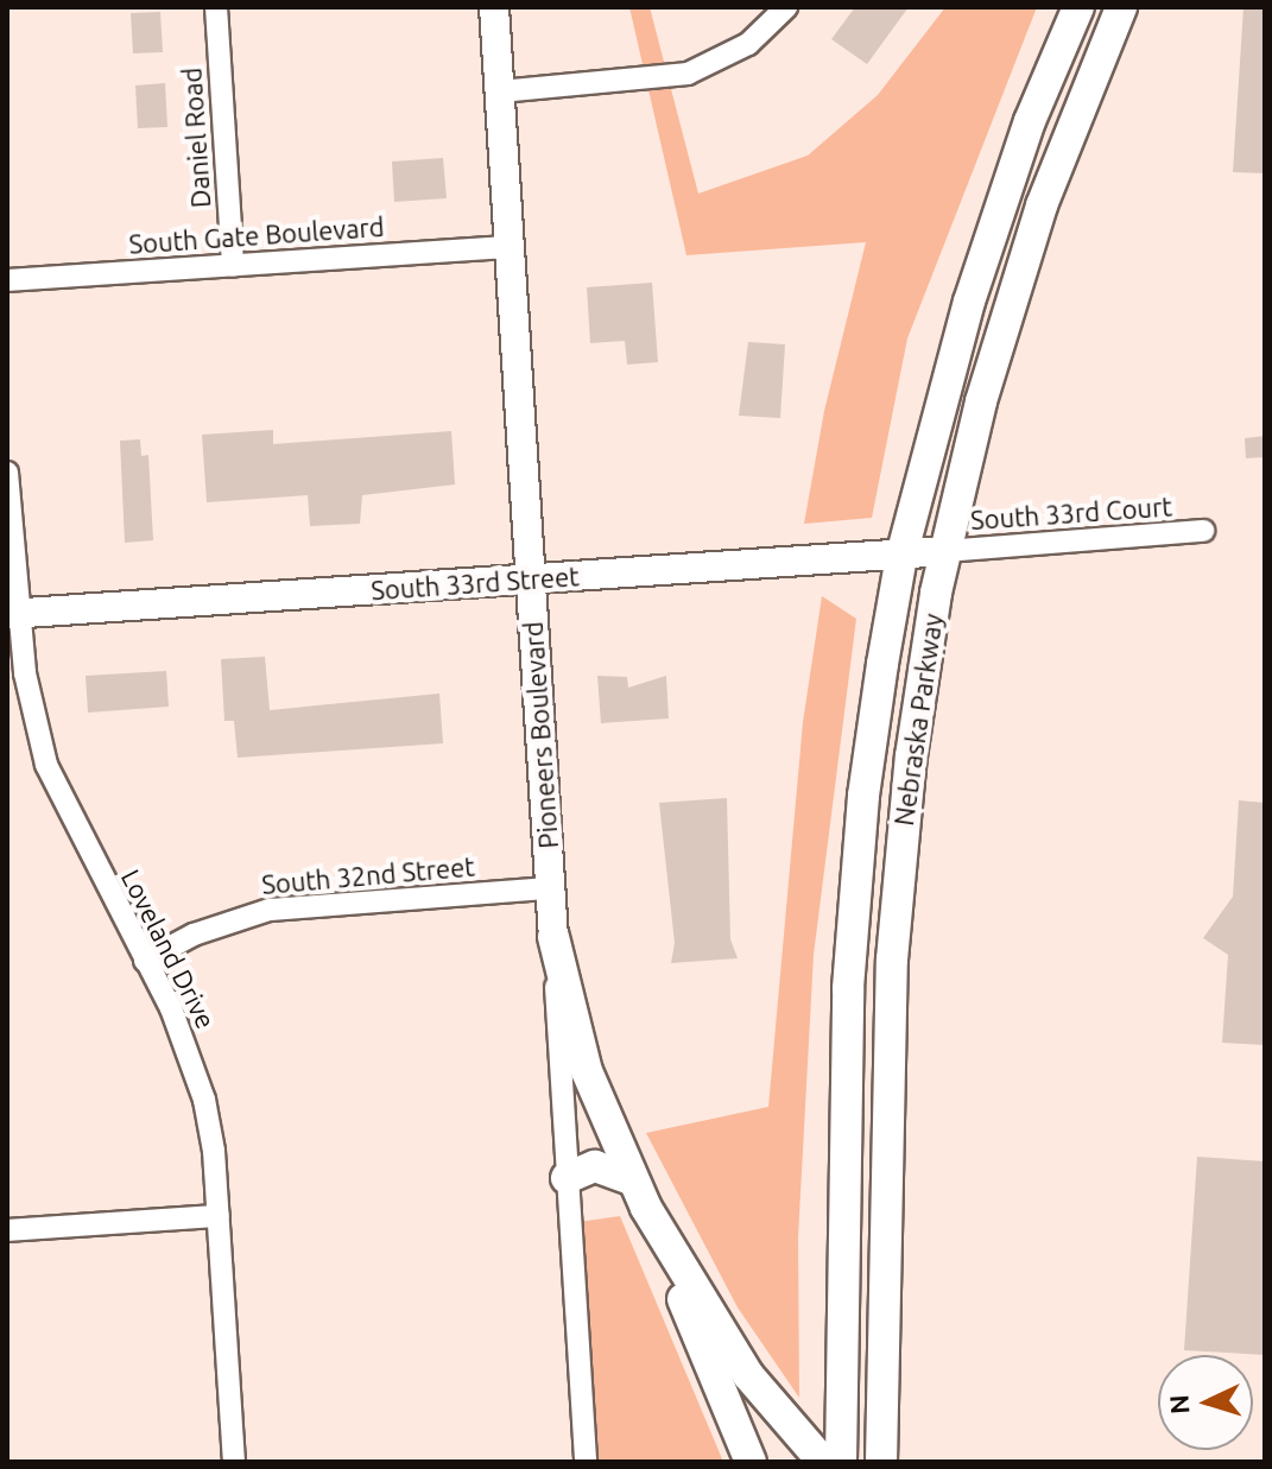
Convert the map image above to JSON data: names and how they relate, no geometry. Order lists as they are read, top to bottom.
{
  "streets": {
    "main road": ["South 33rd Street", "Nebraska Parkway", "Pioneers Boulevard"],
    "street": [
      "Daniel Road",
      "South Gate Boulevard",
      "South 33rd Court",
      "South 32nd Street",
      "Loveland Drive"
    ]
  },
  "crossings": [
    ["Daniel Road", "South Gate Boulevard"],
    ["South Gate Boulevard", "Pioneers Boulevard"],
    ["South 33rd Court", "South 33rd Street"],
    ["South 33rd Court", "Nebraska Parkway"],
    ["South 33rd Street", "Nebraska Parkway"],
    ["South 33rd Street", "Pioneers Boulevard"],
    ["South 33rd Street", "Loveland Drive"],
    ["Pioneers Boulevard", "South 32nd Street"],
    ["South 32nd Street", "Loveland Drive"]
  ],
  "north": "left"
}
